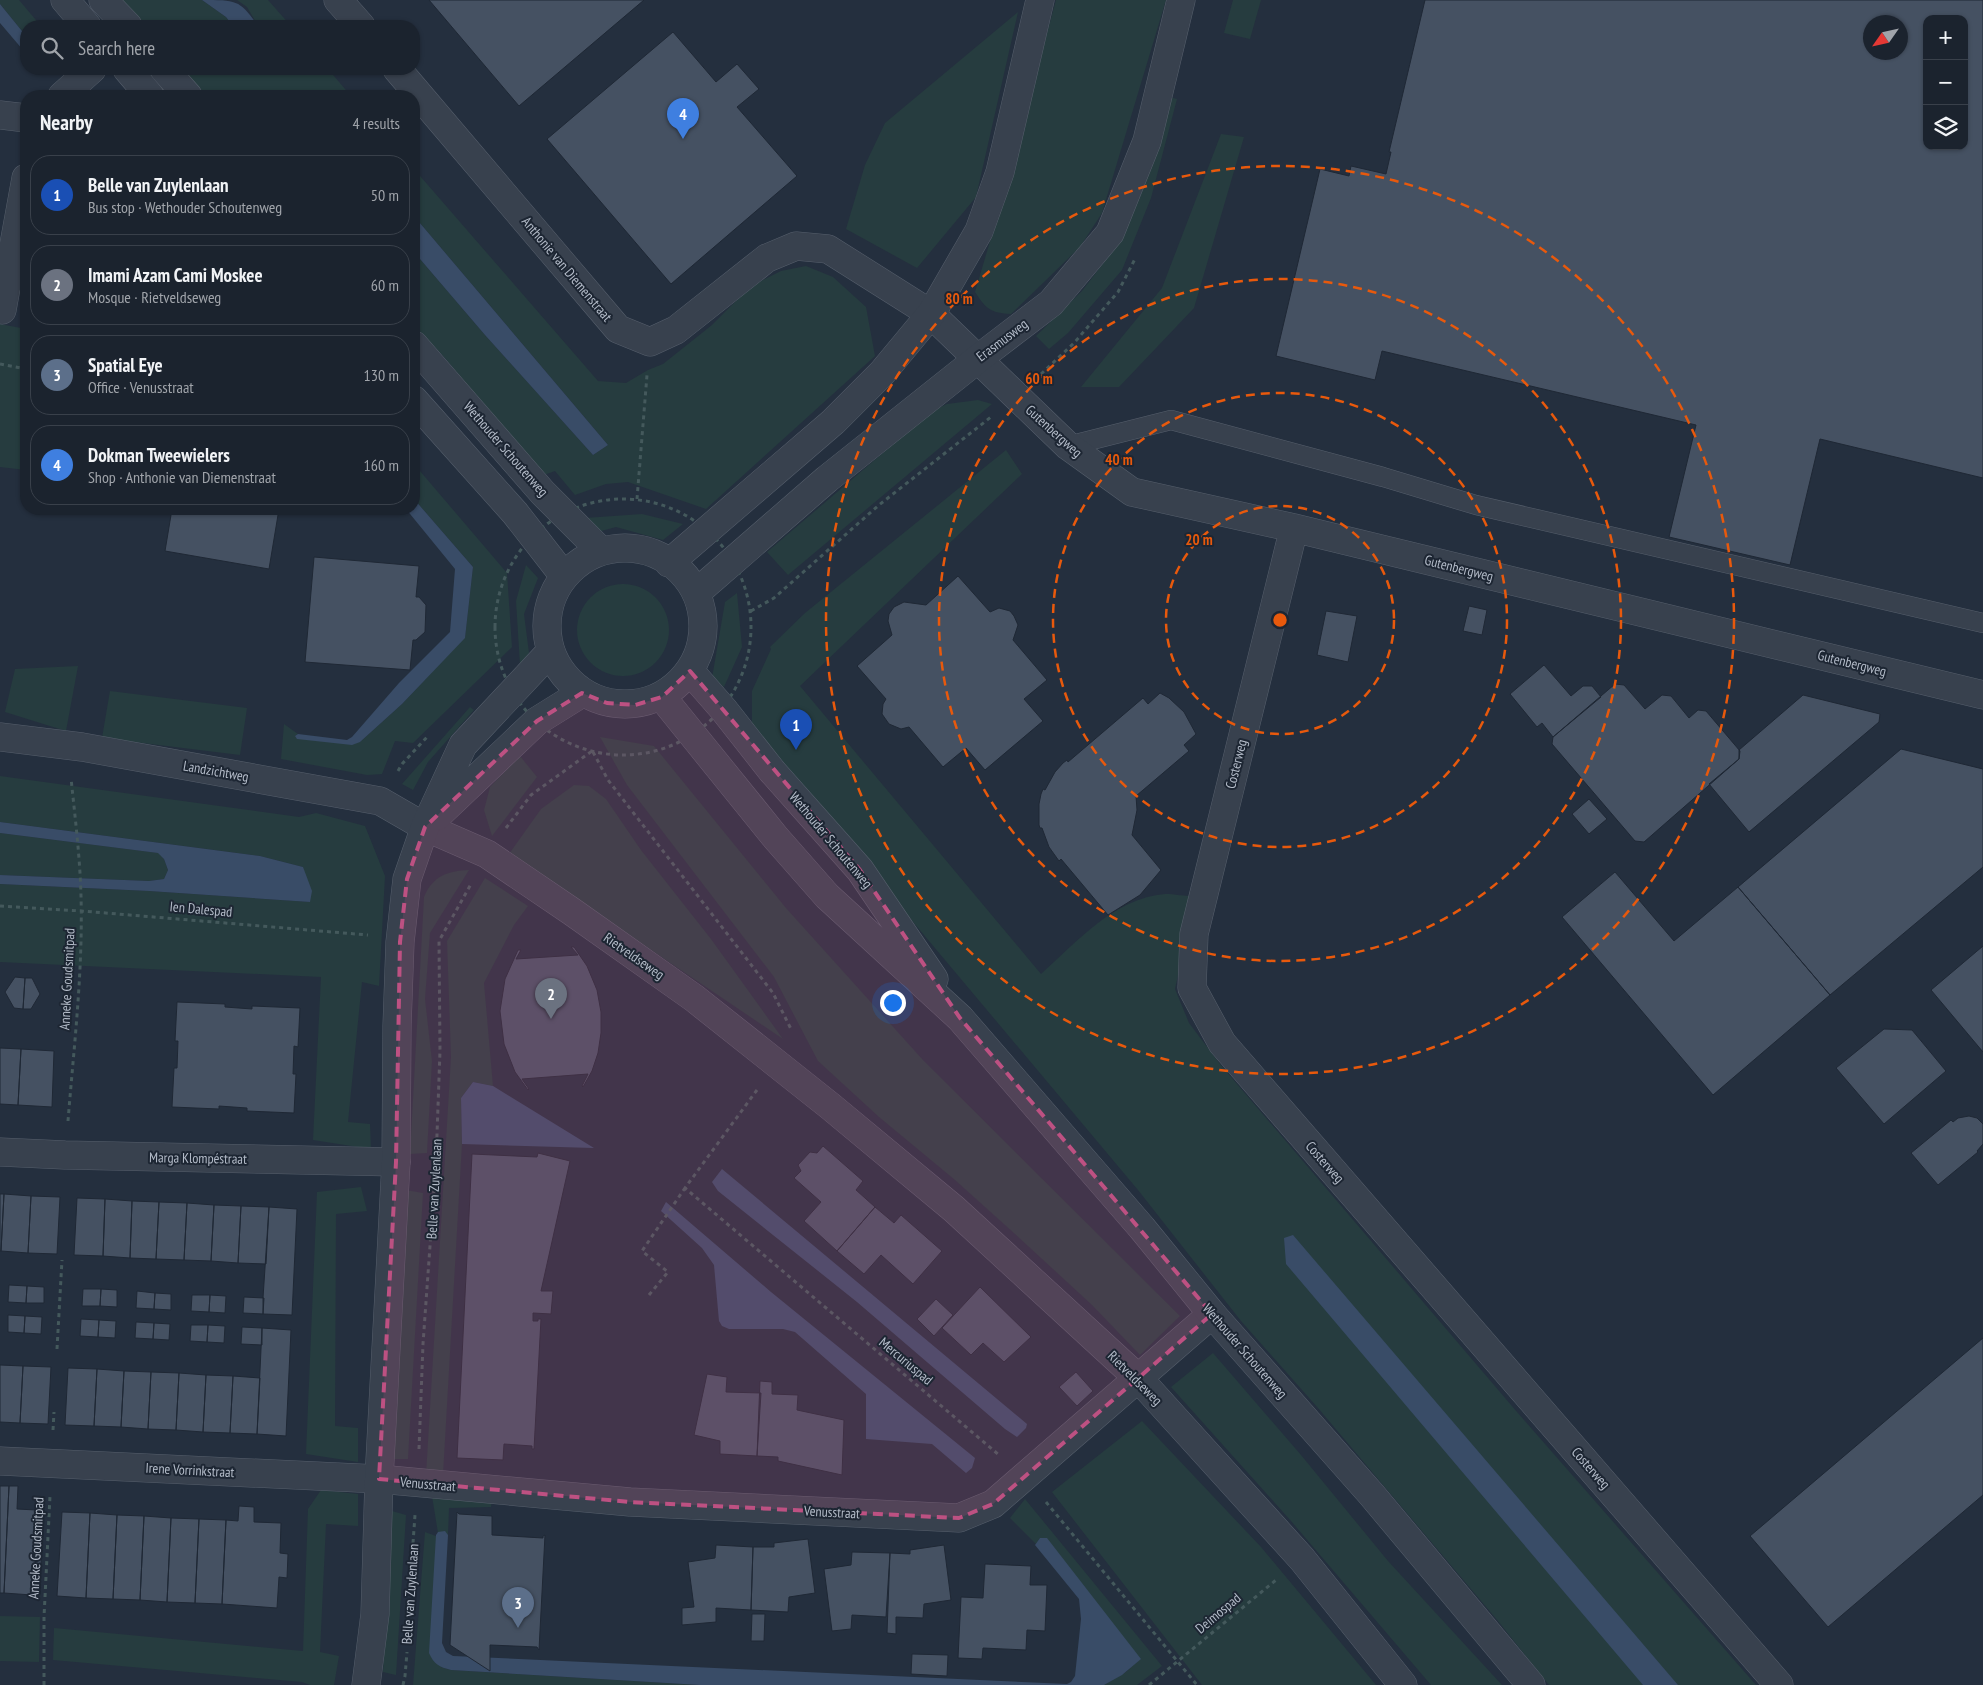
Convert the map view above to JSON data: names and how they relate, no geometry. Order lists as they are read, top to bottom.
{
  "streets": {
    "street": [
      "Anthonie van Diemenstraat",
      "Erasmusweg",
      "Gutenbergweg",
      "Wethouder Schoutenweg",
      "Costerweg",
      "Landzichtweg",
      "Rietveldseweg",
      "Marga Klompéstraat",
      "Irene Vorrinkstraat",
      "Venusstraat"
    ],
    "path": [
      "Ien Dalespad",
      "Anneke Goudsmitpad",
      "Belle van Zuylenlaan",
      "Mercuriuspad",
      "Deimospad"
    ]
  },
  "crossings": [
    ["Erasmusweg", "Gutenbergweg"],
    ["Erasmusweg", "Wethouder Schoutenweg"],
    ["Gutenbergweg", "Costerweg"],
    ["Wethouder Schoutenweg", "Venusstraat"],
    ["Landzichtweg", "Rietveldseweg"],
    ["Ien Dalespad", "Anneke Goudsmitpad"],
    ["Rietveldseweg", "Belle van Zuylenlaan"],
    ["Rietveldseweg", "Venusstraat"],
    ["Rietveldseweg", "Deimospad"],
    ["Anneke Goudsmitpad", "Marga Klompéstraat"],
    ["Anneke Goudsmitpad", "Irene Vorrinkstraat"],
    ["Belle van Zuylenlaan", "Venusstraat"],
    ["Mercuriuspad", "Venusstraat"],
    ["Mercuriuspad", "Deimospad"],
    ["Irene Vorrinkstraat", "Venusstraat"]
  ],
  "north": "bottom left",
  "page": {
    "map_buttons": ["+", "−"],
    "search": "Search here",
    "heading": ["Nearby", "4 results"],
    "pins": [
      "4",
      "1",
      "2",
      "3"
    ],
    "list": [
      {
        "mark": "1",
        "name": "Belle van Zuylenlaan",
        "note": "Bus stop · Wethouder Schoutenweg",
        "value": "50 m"
      },
      {
        "mark": "2",
        "name": "Imami Azam Cami Moskee",
        "note": "Mosque · Rietveldseweg",
        "value": "60 m"
      },
      {
        "mark": "3",
        "name": "Spatial Eye",
        "note": "Office · Venusstraat",
        "value": "130 m"
      },
      {
        "mark": "4",
        "name": "Dokman Tweewielers",
        "note": "Shop · Anthonie van Diemenstraat",
        "value": "160 m"
      }
    ]
  },
  "rings": [
    "80 m",
    "60 m",
    "40 m",
    "20 m"
  ]
}
